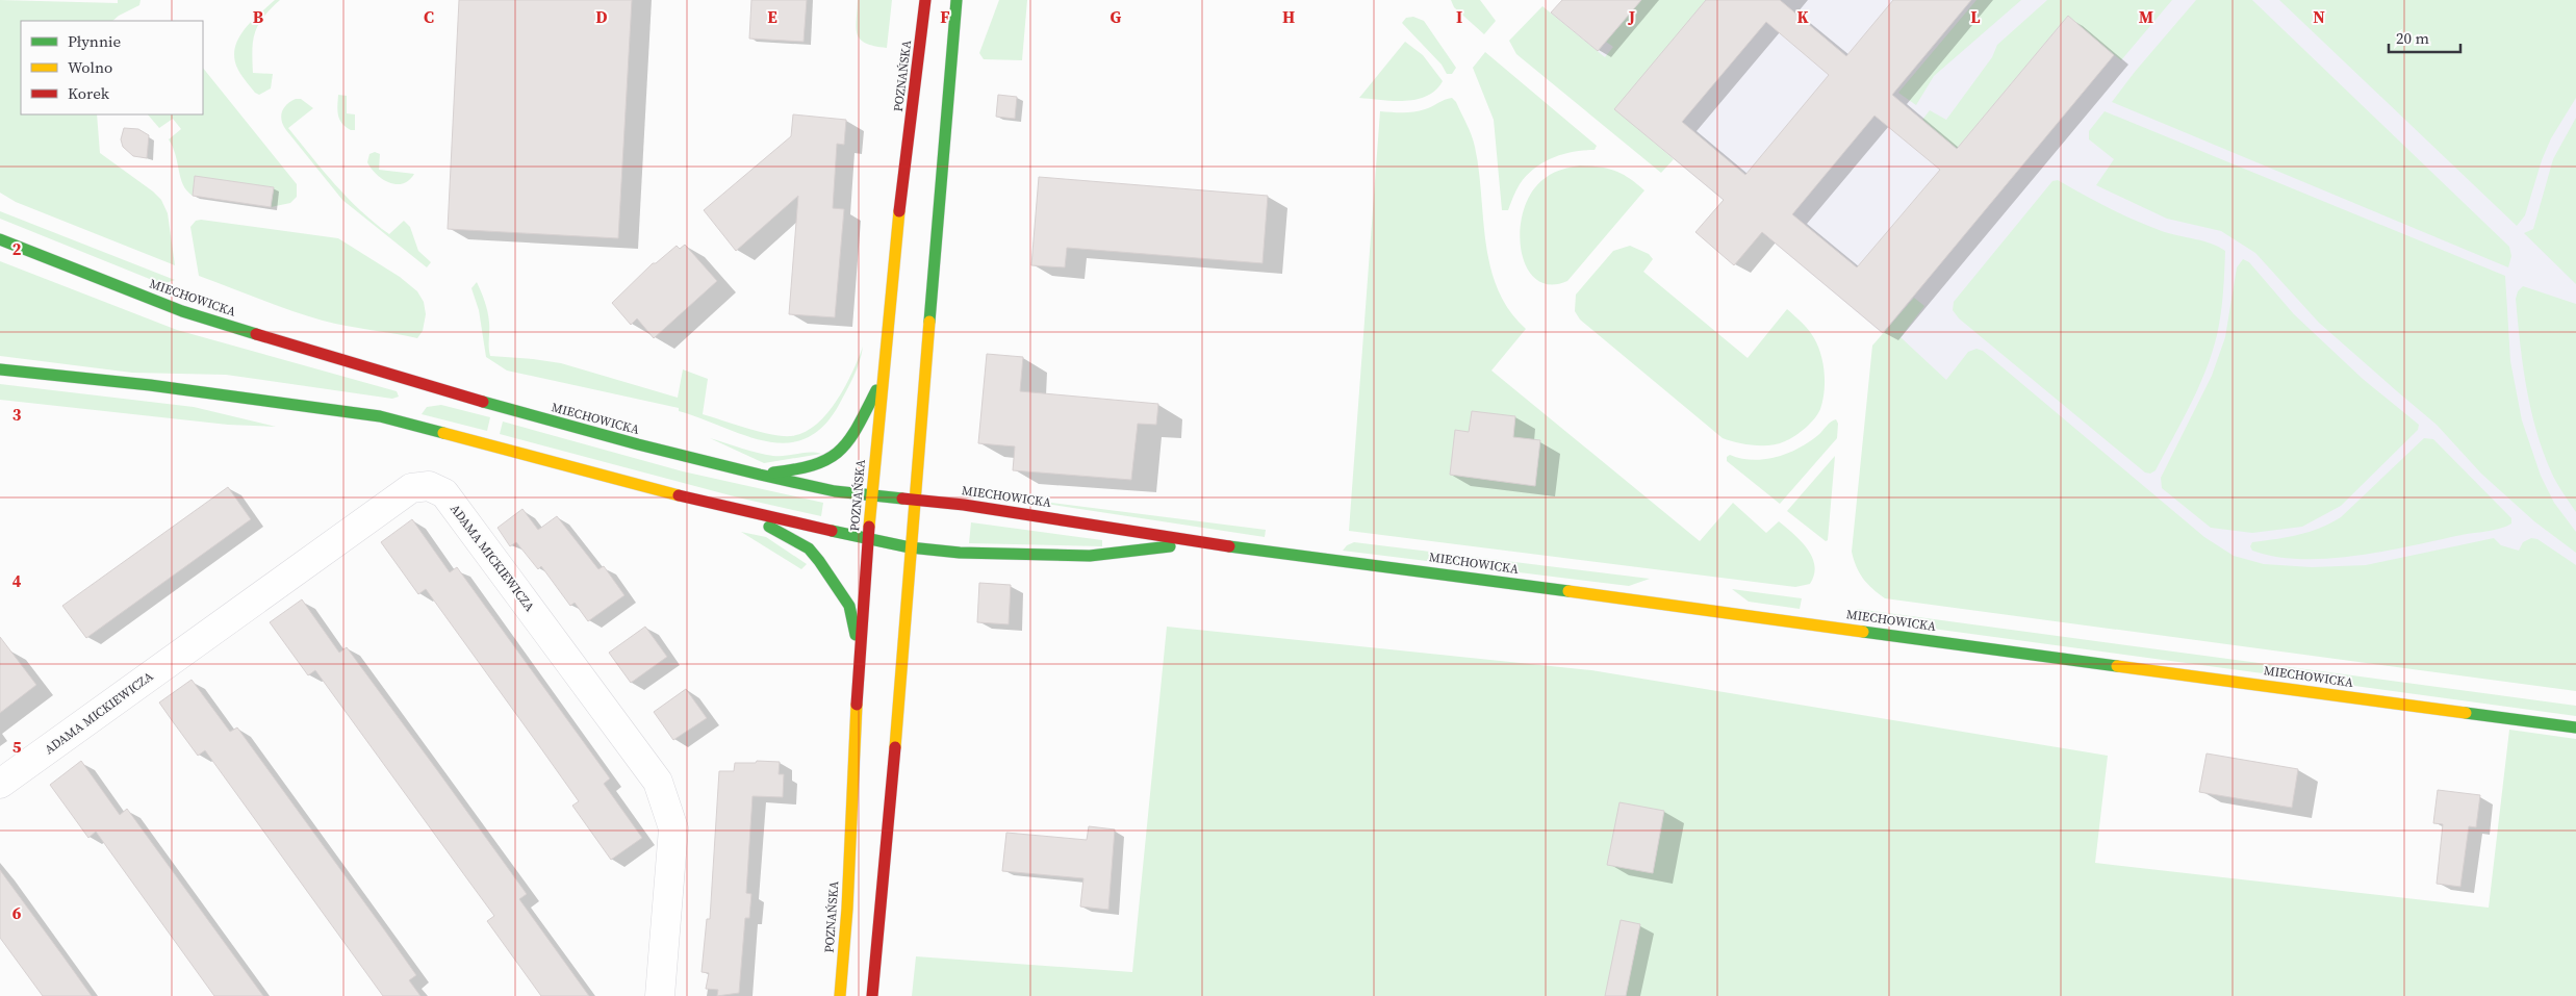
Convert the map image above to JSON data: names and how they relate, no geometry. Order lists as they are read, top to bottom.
{
  "streets": {
    "street": ["POZNAŃSKA", "MIECHOWICKA", "ADAMA MICKIEWICZA"]
  },
  "crossings": [
    ["POZNAŃSKA", "MIECHOWICKA"]
  ],
  "legend": ["Płynnie", "Wolno", "Korek"],
  "scale_bar": "20 m",
  "grid": {
    "columns": [
      "B",
      "C",
      "D",
      "E",
      "F",
      "G",
      "H",
      "I",
      "J",
      "K",
      "L",
      "M",
      "N"
    ],
    "rows": [
      "2",
      "3",
      "4",
      "5",
      "6"
    ]
  }
}
